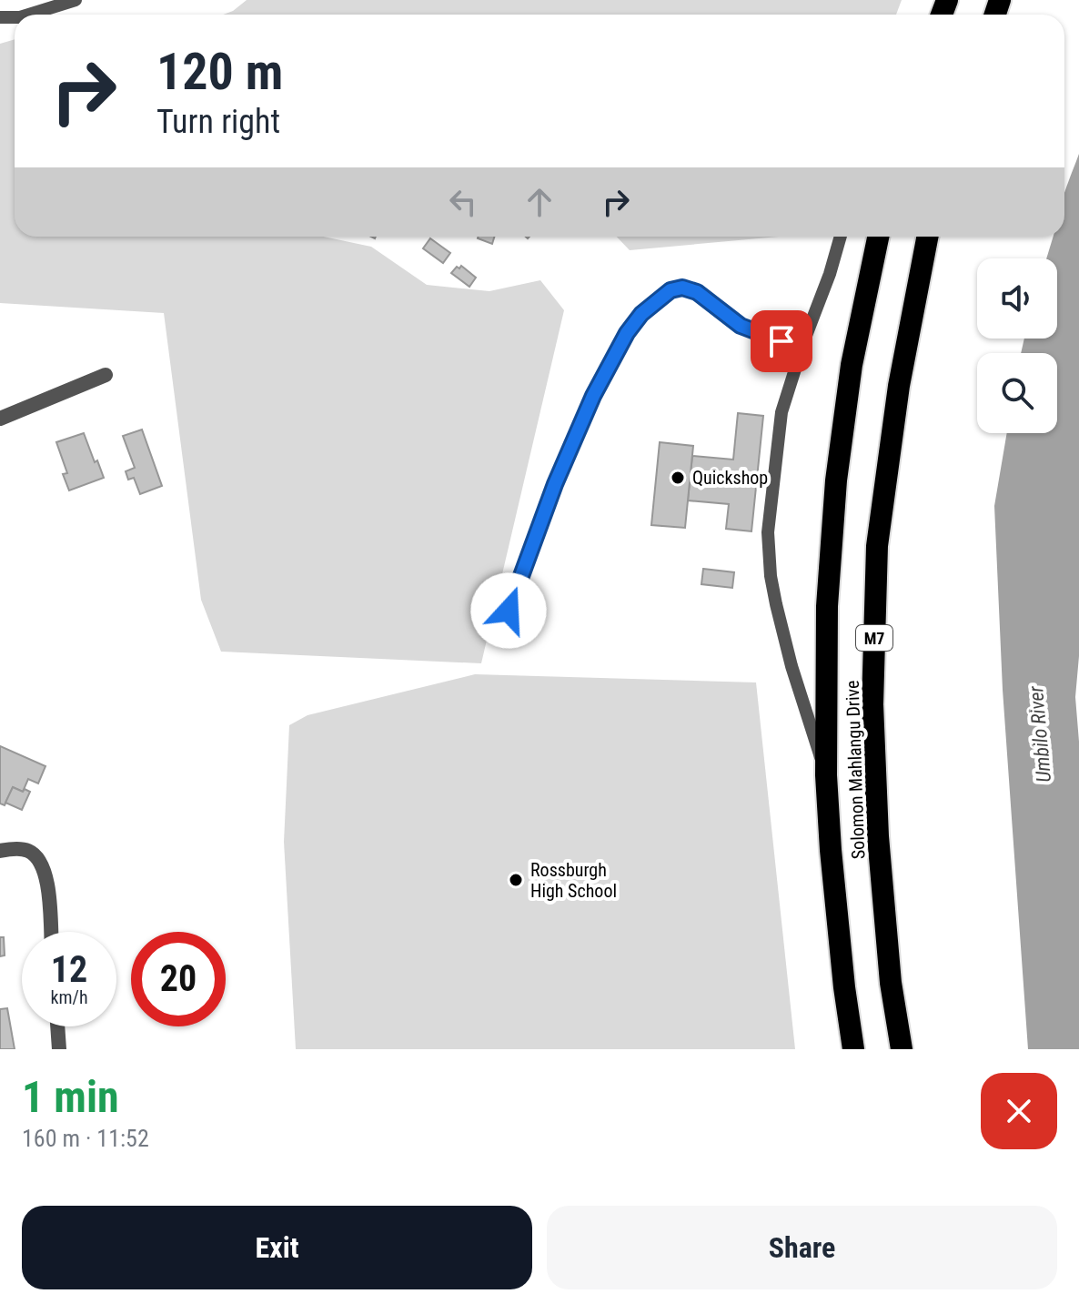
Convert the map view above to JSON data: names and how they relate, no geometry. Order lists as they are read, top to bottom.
{
  "streets": {
    "highway": ["M7", "Solomon Mahlangu Drive"]
  },
  "water": ["Umbilo River"],
  "places": ["Quickshop", "Rossburgh High School"],
  "page": {
    "turn": ["120 m", "Turn right"],
    "speed": "12 km/h",
    "limit": "20",
    "heading": ["1 min", "160 m · 11:52"],
    "buttons": ["Exit", "Share"]
  }
}
